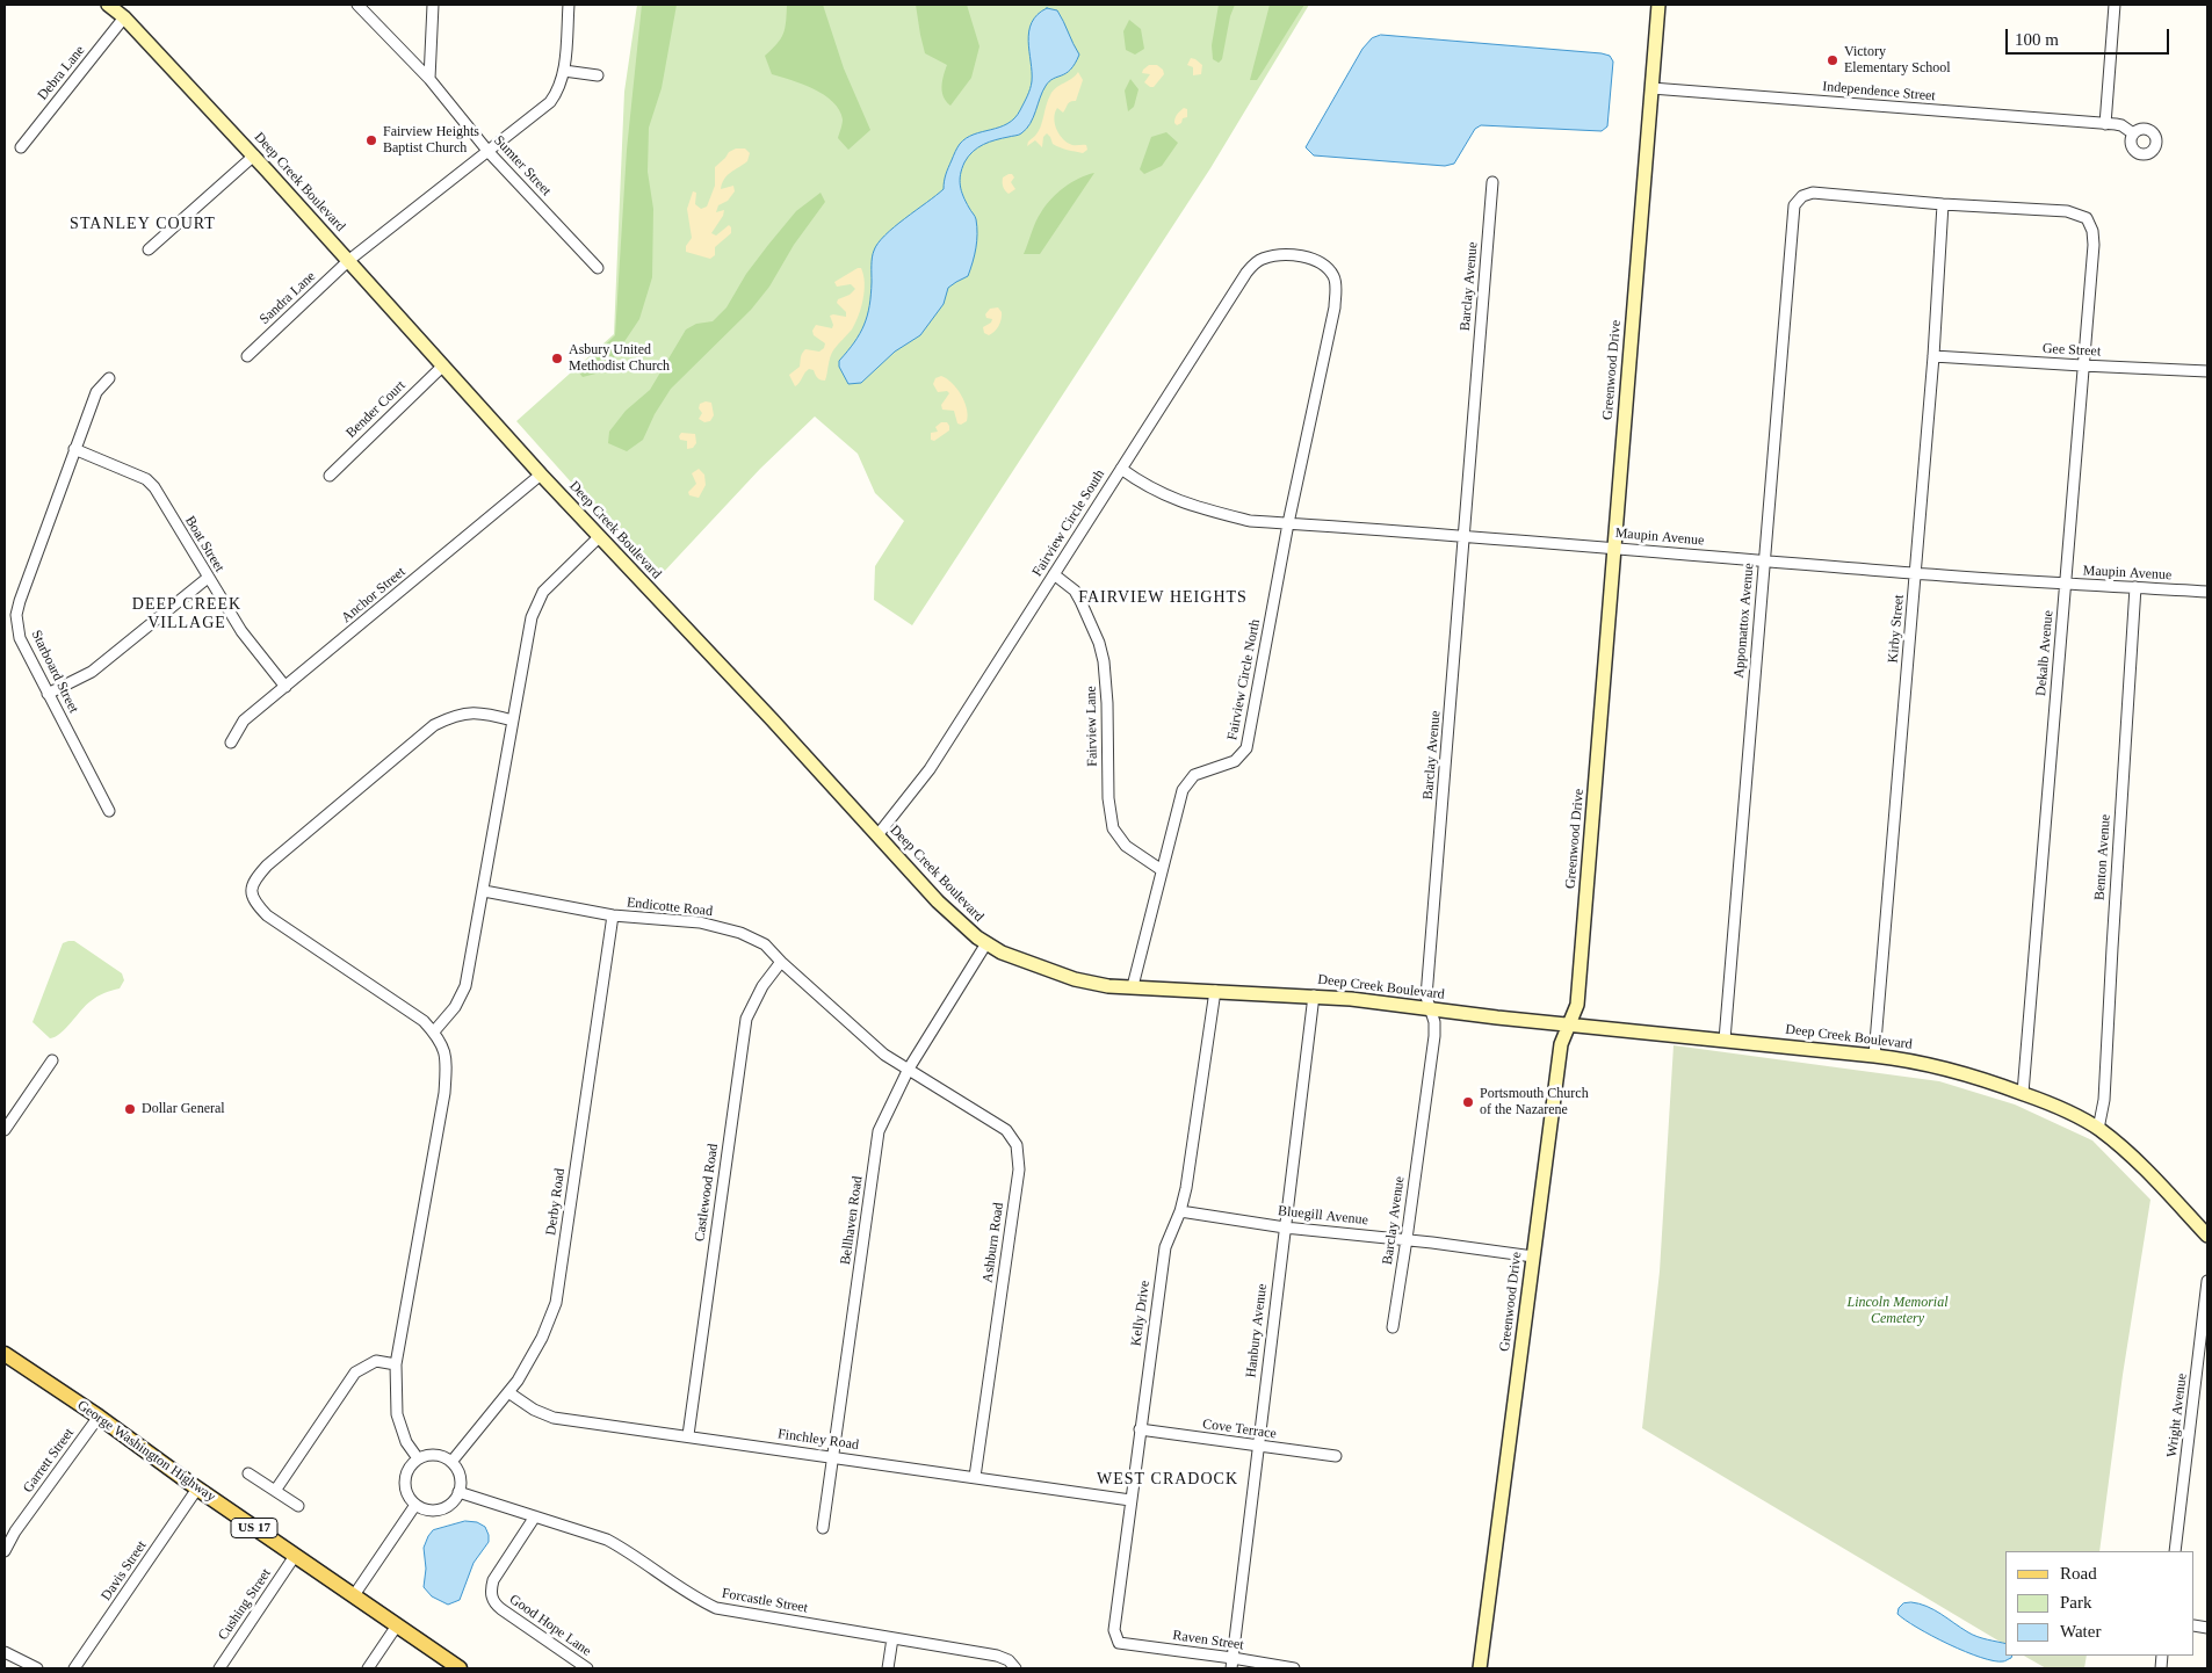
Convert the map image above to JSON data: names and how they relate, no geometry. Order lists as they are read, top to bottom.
{
  "streets": {
    "main road": ["George Washington Highway", "US 17"],
    "street": [
      "Debra Lane",
      "Independence Street",
      "Sumter Street",
      "Deep Creek Boulevard",
      "Barclay Avenue",
      "Sandra Lane",
      "Gee Street",
      "Greenwood Drive",
      "Bender Court",
      "Fairview Circle South",
      "Maupin Avenue",
      "Boat Street",
      "Anchor Street",
      "Appomattox Avenue",
      "Kirby Street",
      "Dekalb Avenue",
      "Starboard Street",
      "Fairview Circle North",
      "Fairview Lane",
      "Benton Avenue",
      "Endicotte Road",
      "Castlewood Road",
      "Derby Road",
      "Bluegill Avenue",
      "Bellhaven Road",
      "Ashburn Road",
      "Kelly Drive",
      "Hanbury Avenue",
      "Wright Avenue",
      "Cove Terrace",
      "Finchley Road",
      "Garrett Street",
      "Davis Street",
      "Forcastle Street",
      "Cushing Street",
      "Good Hope Lane",
      "Raven Street"
    ]
  },
  "crossings": [
    ["Debra Lane", "Deep Creek Boulevard"],
    ["Independence Street", "Greenwood Drive"],
    ["Sumter Street", "Sandra Lane"],
    ["Deep Creek Boulevard", "Barclay Avenue"],
    ["Deep Creek Boulevard", "Sandra Lane"],
    ["Deep Creek Boulevard", "Greenwood Drive"],
    ["Deep Creek Boulevard", "Bender Court"],
    ["Deep Creek Boulevard", "Fairview Circle South"],
    ["Deep Creek Boulevard", "Anchor Street"],
    ["Deep Creek Boulevard", "Appomattox Avenue"],
    ["Deep Creek Boulevard", "Kirby Street"],
    ["Deep Creek Boulevard", "Dekalb Avenue"],
    ["Deep Creek Boulevard", "Fairview Circle North"],
    ["Deep Creek Boulevard", "Benton Avenue"],
    ["Deep Creek Boulevard", "Bellhaven Road"],
    ["Deep Creek Boulevard", "Kelly Drive"],
    ["Deep Creek Boulevard", "Hanbury Avenue"],
    ["Barclay Avenue", "Maupin Avenue"],
    ["Barclay Avenue", "Bluegill Avenue"],
    ["Gee Street", "Kirby Street"],
    ["Gee Street", "Dekalb Avenue"],
    ["Greenwood Drive", "Maupin Avenue"],
    ["Greenwood Drive", "Bluegill Avenue"],
    ["Fairview Circle South", "Maupin Avenue"],
    ["Fairview Circle South", "Fairview Circle North"],
    ["Fairview Circle South", "Fairview Lane"],
    ["Maupin Avenue", "Appomattox Avenue"],
    ["Maupin Avenue", "Kirby Street"],
    ["Maupin Avenue", "Dekalb Avenue"],
    ["Maupin Avenue", "Fairview Circle North"],
    ["Maupin Avenue", "Benton Avenue"],
    ["Boat Street", "Anchor Street"],
    ["Boat Street", "Starboard Street"],
    ["Appomattox Avenue", "Kirby Street"],
    ["Appomattox Avenue", "Dekalb Avenue"],
    ["Kirby Street", "Dekalb Avenue"],
    ["Fairview Circle North", "Fairview Lane"],
    ["Endicotte Road", "Castlewood Road"],
    ["Endicotte Road", "Derby Road"],
    ["Endicotte Road", "Bellhaven Road"],
    ["Endicotte Road", "Ashburn Road"],
    ["Castlewood Road", "Finchley Road"],
    ["Derby Road", "Finchley Road"],
    ["Derby Road", "Forcastle Street"],
    ["Bluegill Avenue", "Kelly Drive"],
    ["Bluegill Avenue", "Hanbury Avenue"],
    ["Bellhaven Road", "Ashburn Road"],
    ["Bellhaven Road", "Finchley Road"],
    ["Ashburn Road", "Finchley Road"],
    ["Kelly Drive", "Cove Terrace"],
    ["Kelly Drive", "Finchley Road"],
    ["Kelly Drive", "Raven Street"],
    ["Hanbury Avenue", "Cove Terrace"],
    ["Hanbury Avenue", "Raven Street"],
    ["George Washington Highway", "Garrett Street"],
    ["George Washington Highway", "Davis Street"],
    ["George Washington Highway", "Cushing Street"],
    ["Forcastle Street", "Good Hope Lane"]
  ],
  "districts": [
    "STANLEY COURT",
    "FAIRVIEW HEIGHTS",
    "DEEP CREEK VILLAGE",
    "WEST CRADOCK"
  ],
  "parks": ["Lincoln Memorial Cemetery"],
  "places": [
    "Victory Elementary School",
    "Fairview Heights Baptist Church",
    "Asbury United Methodist Church",
    "Portsmouth Church of the Nazarene",
    "Dollar General"
  ],
  "legend": ["Road", "Park", "Water"],
  "scale_bar": "100 m"
}
